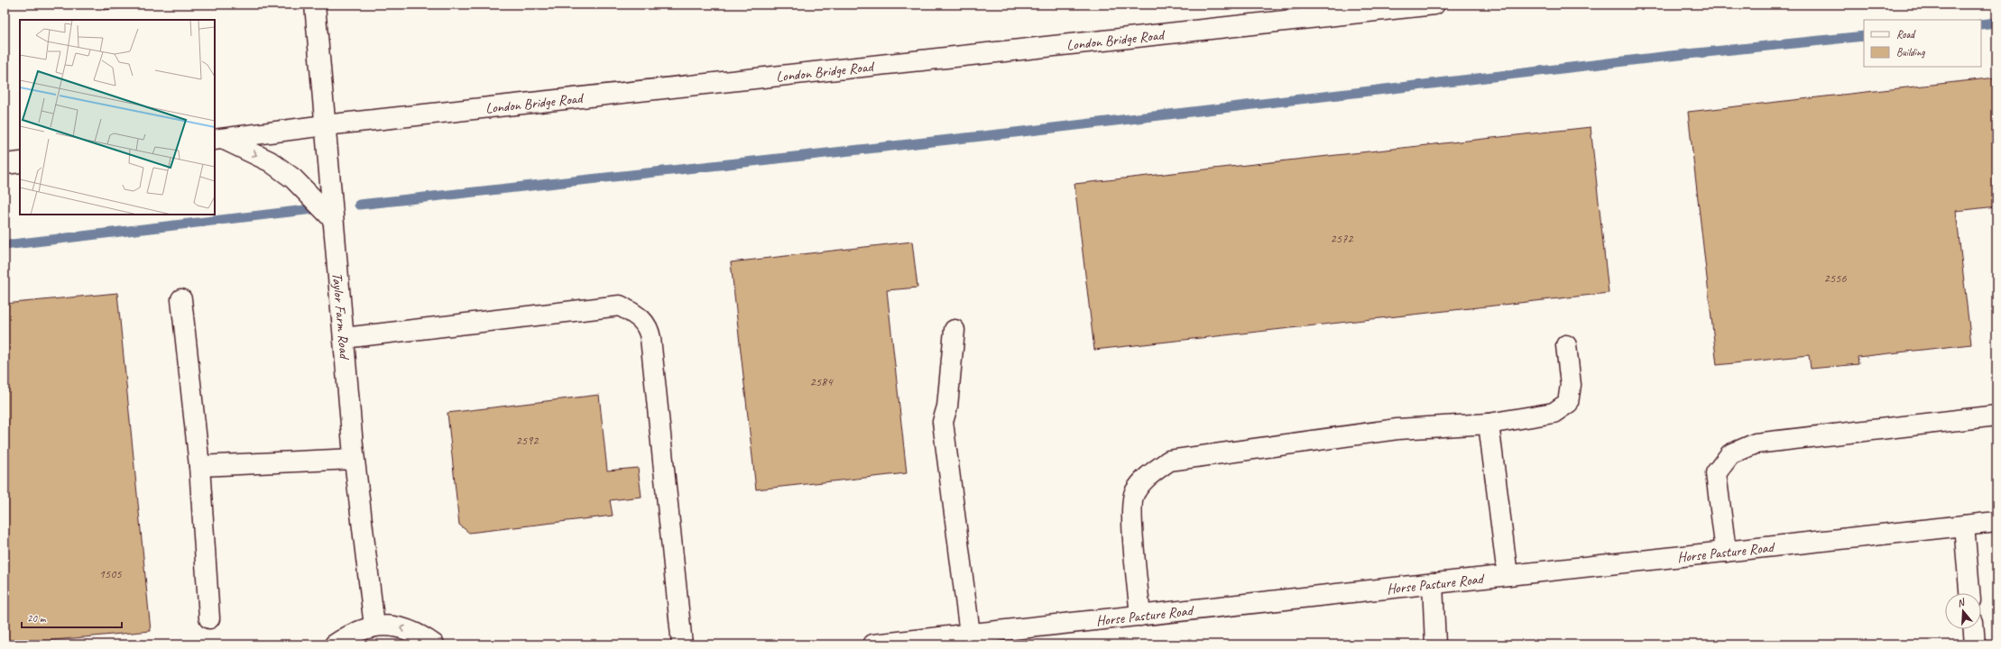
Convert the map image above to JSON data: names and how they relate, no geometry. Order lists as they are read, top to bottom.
{
  "streets": {
    "street": ["London Bridge Road", "Taylor Farm Road", "Horse Pasture Road"]
  },
  "crossings": [
    ["London Bridge Road", "Taylor Farm Road"]
  ],
  "house_numbers": [
    "2572",
    "2556",
    "2584",
    "2592",
    "1505"
  ],
  "legend": ["Road", "Building"],
  "scale_bar": "20 m",
  "north": "top"
}
